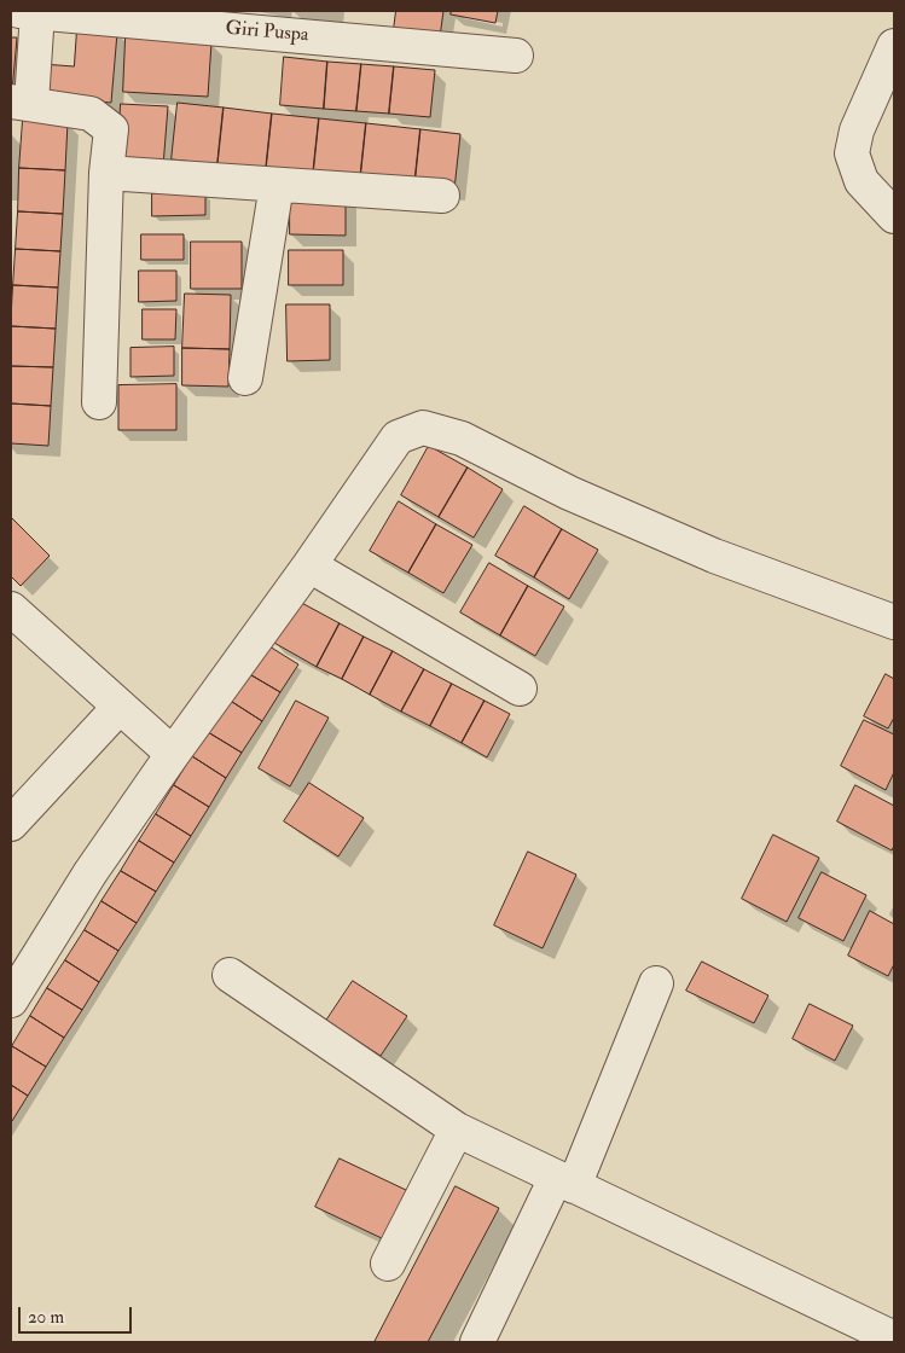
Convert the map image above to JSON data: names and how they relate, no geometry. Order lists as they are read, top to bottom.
{
  "streets": {
    "street": ["Giri Puspa"]
  },
  "scale_bar": "20 m"
}
